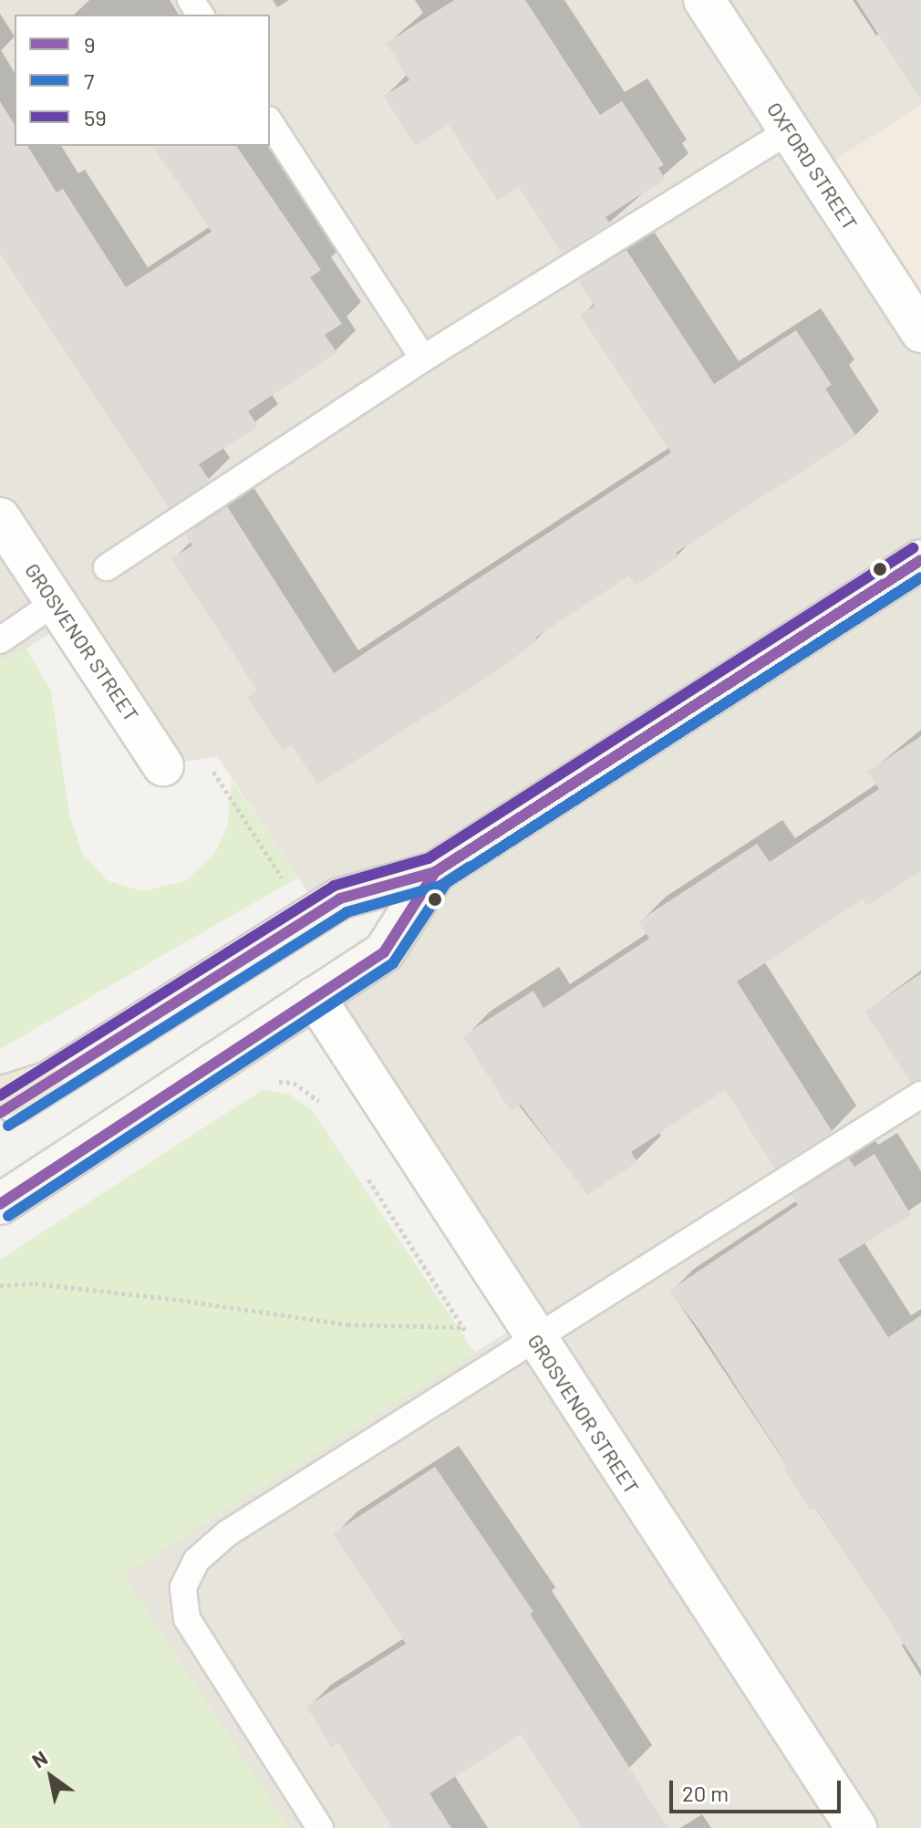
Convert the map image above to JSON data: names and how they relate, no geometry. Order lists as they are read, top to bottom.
{
  "streets": {
    "street": ["OXFORD STREET", "GROSVENOR STREET"]
  },
  "lines": ["transit line 59", "transit line 9", "transit line 7"],
  "legend": ["9", "7", "59"],
  "scale_bar": "20 m",
  "north": "top left"
}
